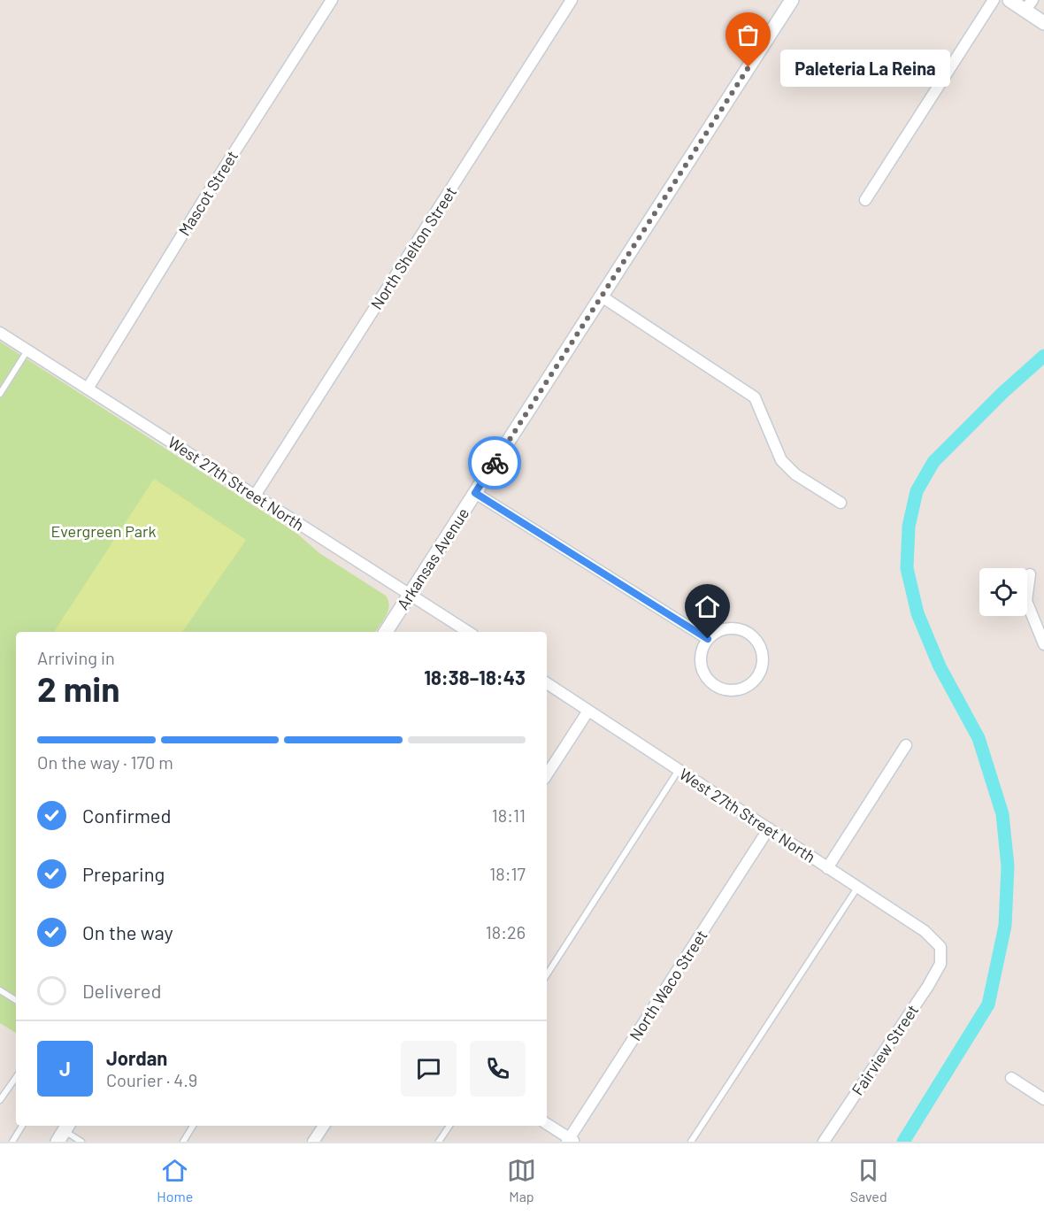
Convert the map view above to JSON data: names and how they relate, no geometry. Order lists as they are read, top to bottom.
{
  "streets": {
    "street": [
      "Mascot Street",
      "North Shelton Street",
      "West 27th Street North",
      "Arkansas Avenue",
      "North Waco Street",
      "Fairview Street"
    ]
  },
  "crossings": [
    ["Mascot Street", "West 27th Street North"],
    ["North Shelton Street", "West 27th Street North"],
    ["West 27th Street North", "Arkansas Avenue"],
    ["West 27th Street North", "North Waco Street"],
    ["West 27th Street North", "Fairview Street"]
  ],
  "parks": ["Evergreen Park"],
  "places": ["Paleteria La Reina"],
  "page": {
    "bubble": "Paleteria La Reina",
    "heading": ["2 min", "Arriving in", "18:38–18:43"],
    "panel": ["Jordan", "Courier · 4.9"],
    "bar": "On the way · 170 m",
    "list": [
      ["Confirmed", "18:11"],
      ["Preparing", "18:17"],
      ["On the way", "18:26"],
      "Delivered"
    ],
    "round": "J",
    "tabs": ["Home", "Map", "Saved"]
  }
}
